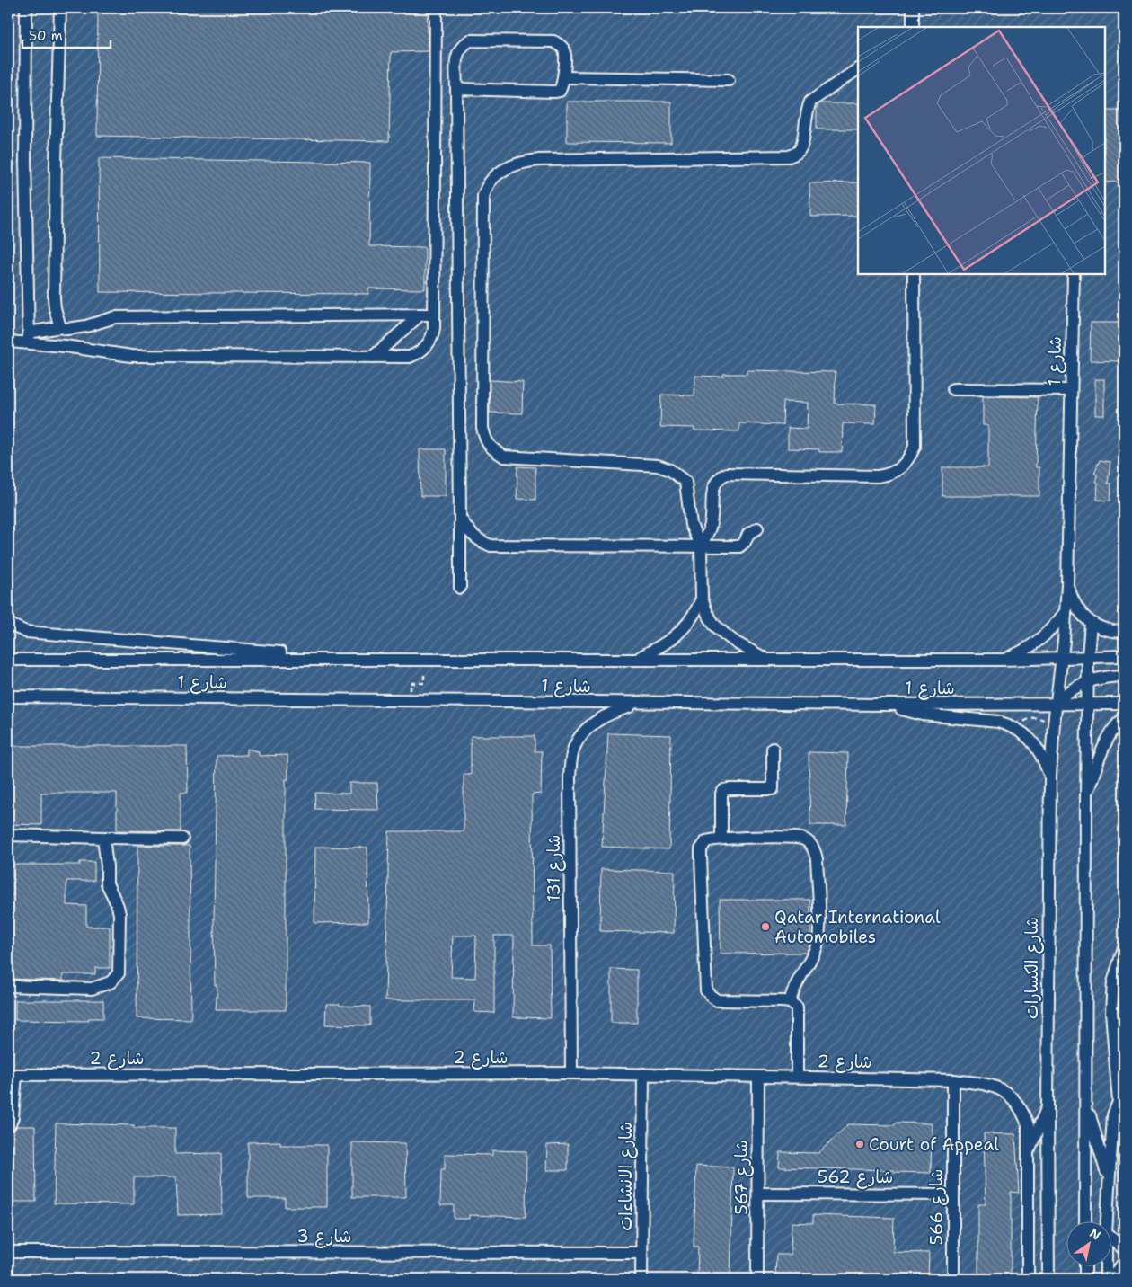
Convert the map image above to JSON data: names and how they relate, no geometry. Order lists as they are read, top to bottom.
{
  "streets": {
    "street": [
      "شارع 1",
      "شارع 131",
      "شارع الكسارات",
      "شارع 2",
      "شارع الانشاءات",
      "شارع 562",
      "شارع 567",
      "شارع 566",
      "شارع 3"
    ]
  },
  "crossings": [
    ["شارع 1", "شارع 131"],
    ["شارع 1", "شارع الكسارات"],
    ["شارع 131", "شارع 2"],
    ["شارع 2", "شارع الانشاءات"],
    ["شارع 2", "شارع 567"],
    ["شارع 2", "شارع 566"],
    ["شارع الانشاءات", "شارع 3"],
    ["شارع 562", "شارع 567"],
    ["شارع 562", "شارع 566"]
  ],
  "places": ["Qatar International Automobiles", "Court of Appeal"],
  "scale_bar": "50 m",
  "north": "top right"
}
